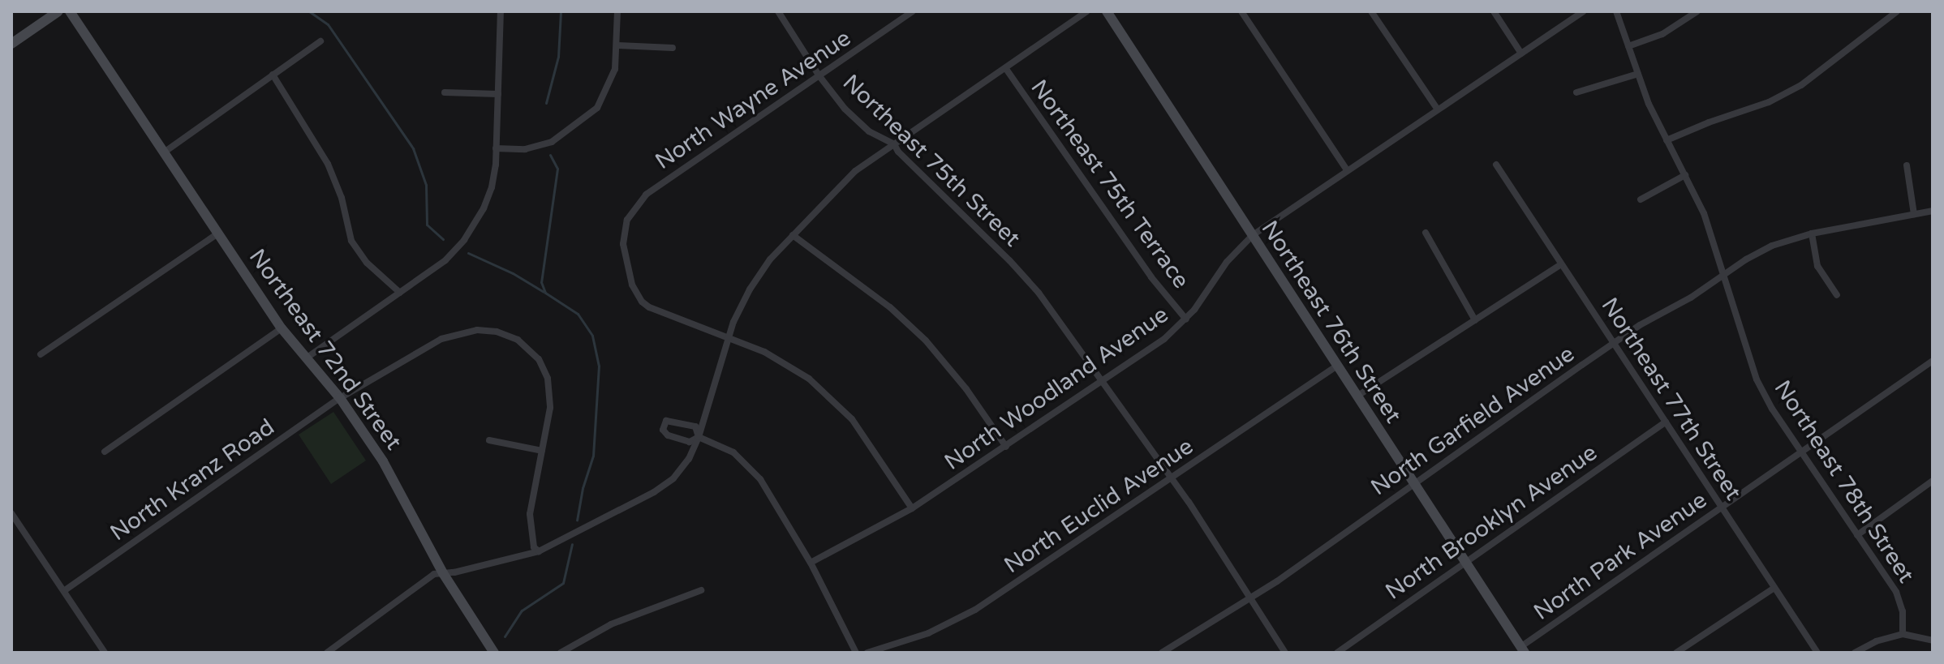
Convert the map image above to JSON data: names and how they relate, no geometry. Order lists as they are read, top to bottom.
{
  "streets": {
    "street": [
      "North Wayne Avenue",
      "Northeast 75th Street",
      "Northeast 75th Terrace",
      "Northeast 76th Street",
      "Northeast 72nd Street",
      "North Woodland Avenue",
      "Northeast 77th Street",
      "North Garfield Avenue",
      "North Kranz Road",
      "Northeast 78th Street",
      "North Euclid Avenue",
      "North Brooklyn Avenue",
      "North Park Avenue"
    ]
  },
  "crossings": [
    ["North Wayne Avenue", "Northeast 75th Street"],
    ["Northeast 75th Street", "North Woodland Avenue"],
    ["Northeast 75th Street", "North Garfield Avenue"],
    ["Northeast 75th Street", "North Euclid Avenue"],
    ["Northeast 75th Terrace", "North Woodland Avenue"],
    ["Northeast 76th Street", "North Woodland Avenue"],
    ["Northeast 76th Street", "North Garfield Avenue"],
    ["Northeast 76th Street", "North Euclid Avenue"],
    ["Northeast 76th Street", "North Brooklyn Avenue"],
    ["Northeast 76th Street", "North Park Avenue"],
    ["Northeast 72nd Street", "North Kranz Road"],
    ["Northeast 77th Street", "North Garfield Avenue"],
    ["Northeast 77th Street", "North Brooklyn Avenue"],
    ["Northeast 77th Street", "North Park Avenue"],
    ["North Garfield Avenue", "Northeast 78th Street"],
    ["Northeast 78th Street", "North Park Avenue"]
  ]
}
